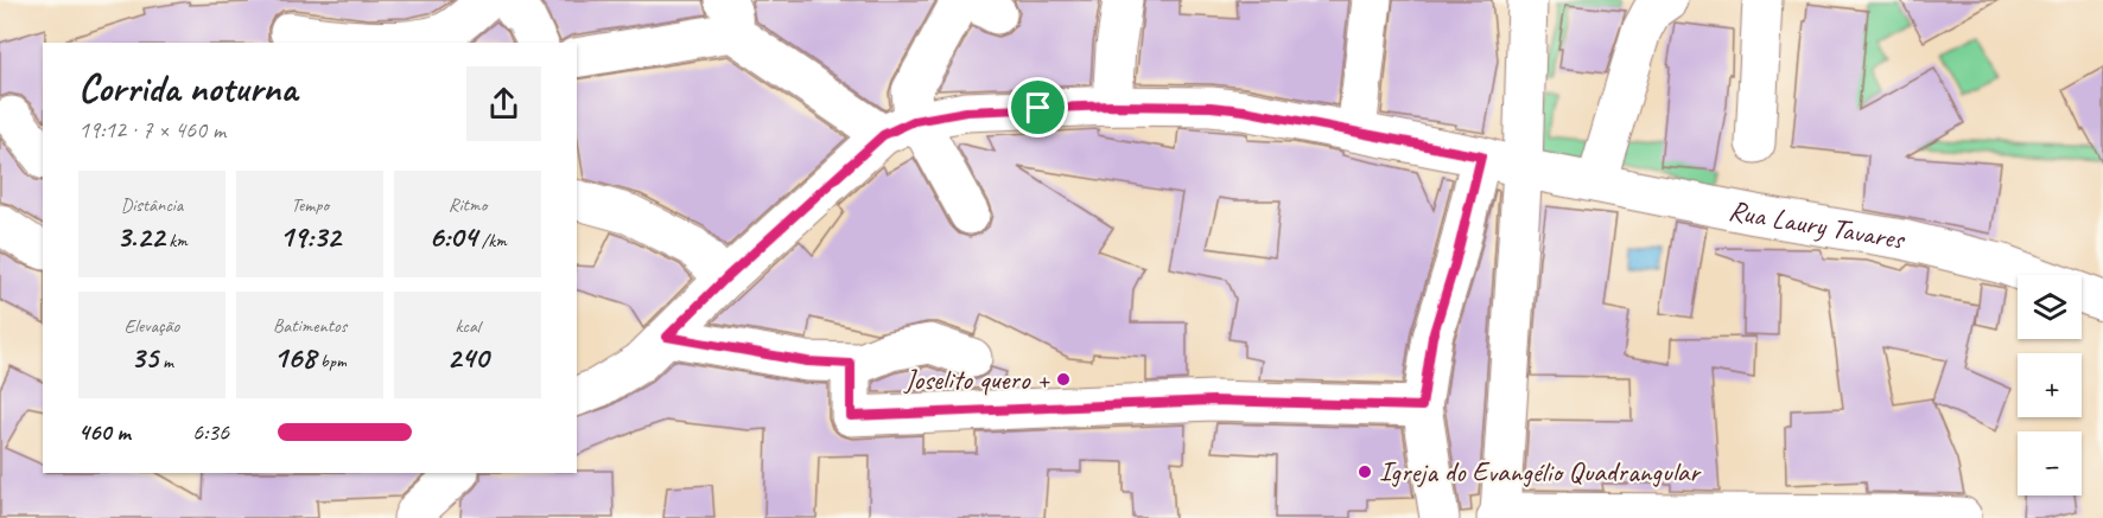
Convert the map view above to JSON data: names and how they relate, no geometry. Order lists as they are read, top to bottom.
{
  "streets": {
    "street": ["Rua Laury Tavares"]
  },
  "places": ["Joselito quero +", "Igreja do Evangélio Quadrangular"],
  "page": {
    "heading": ["Corrida noturna", "19:12 · 7 × 460 m"],
    "stats": [
      ["Distância", "3.22 km"],
      ["Tempo", "19:32"],
      ["Ritmo", "6:04 /km"],
      ["Elevação", "35 m"],
      ["Batimentos", "168 bpm"],
      ["kcal", "240"]
    ],
    "map_buttons": ["+", "−"],
    "list": [
      {
        "name": "460 m",
        "note": "6:36"
      }
    ]
  }
}
